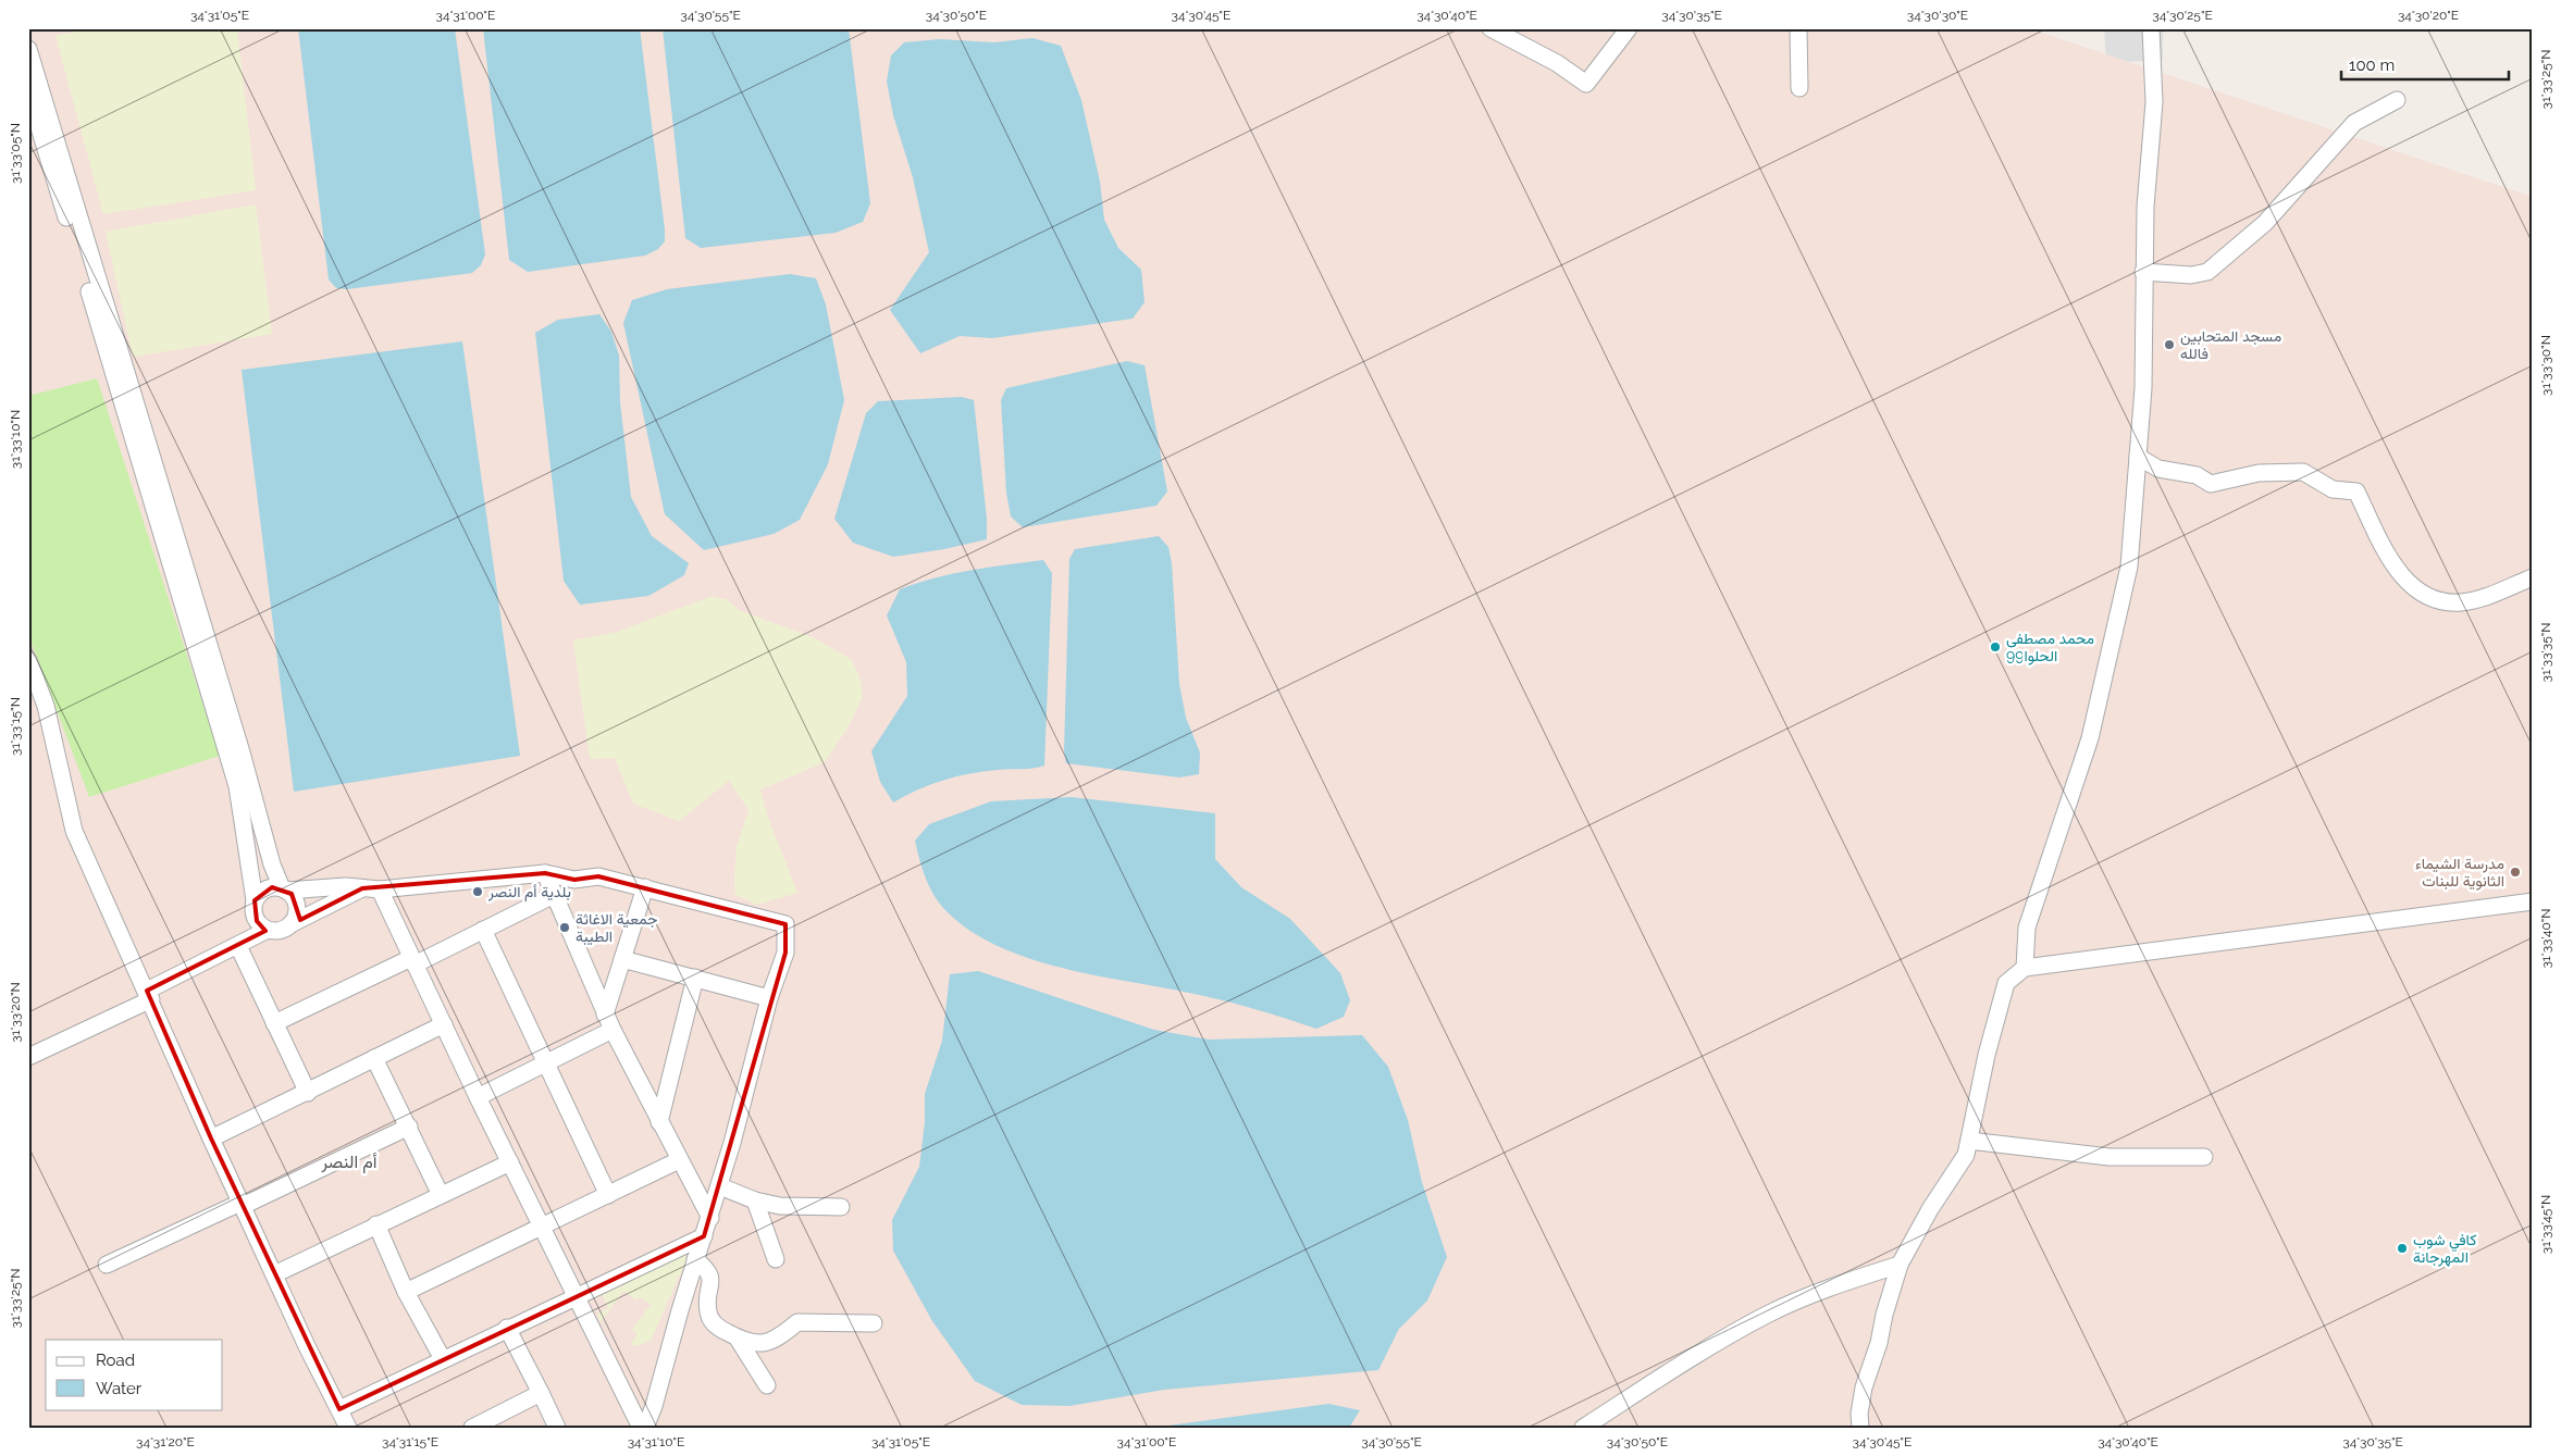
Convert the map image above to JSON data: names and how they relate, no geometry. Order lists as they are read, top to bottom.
{
  "districts": ["أم النصر"],
  "places": [
    "مسجد المتحابين فالله",
    "محمد مصطفى الحلوا99",
    "مدرسة الشيماء الثانوية للبنات",
    "بلدية أم النصر",
    "جمعية الاغاثة الطيبة",
    "كافي شوب المهرجانة"
  ],
  "legend": ["Road", "Water"],
  "scale_bar": "100 m",
  "coordinates": [
    "34°31'05\"E",
    "34°31'00\"E",
    "34°30'55\"E",
    "34°30'50\"E",
    "34°30'45\"E",
    "34°30'40\"E",
    "34°30'35\"E",
    "34°30'30\"E",
    "34°30'25\"E",
    "34°30'20\"E",
    "31°33'25\"N",
    "31°33'05\"N",
    "31°33'30\"N",
    "31°33'10\"N",
    "31°33'35\"N",
    "31°33'15\"N",
    "31°33'40\"N",
    "31°33'20\"N",
    "31°33'45\"N",
    "34°31'20\"E",
    "34°31'15\"E",
    "34°31'10\"E"
  ]
}
